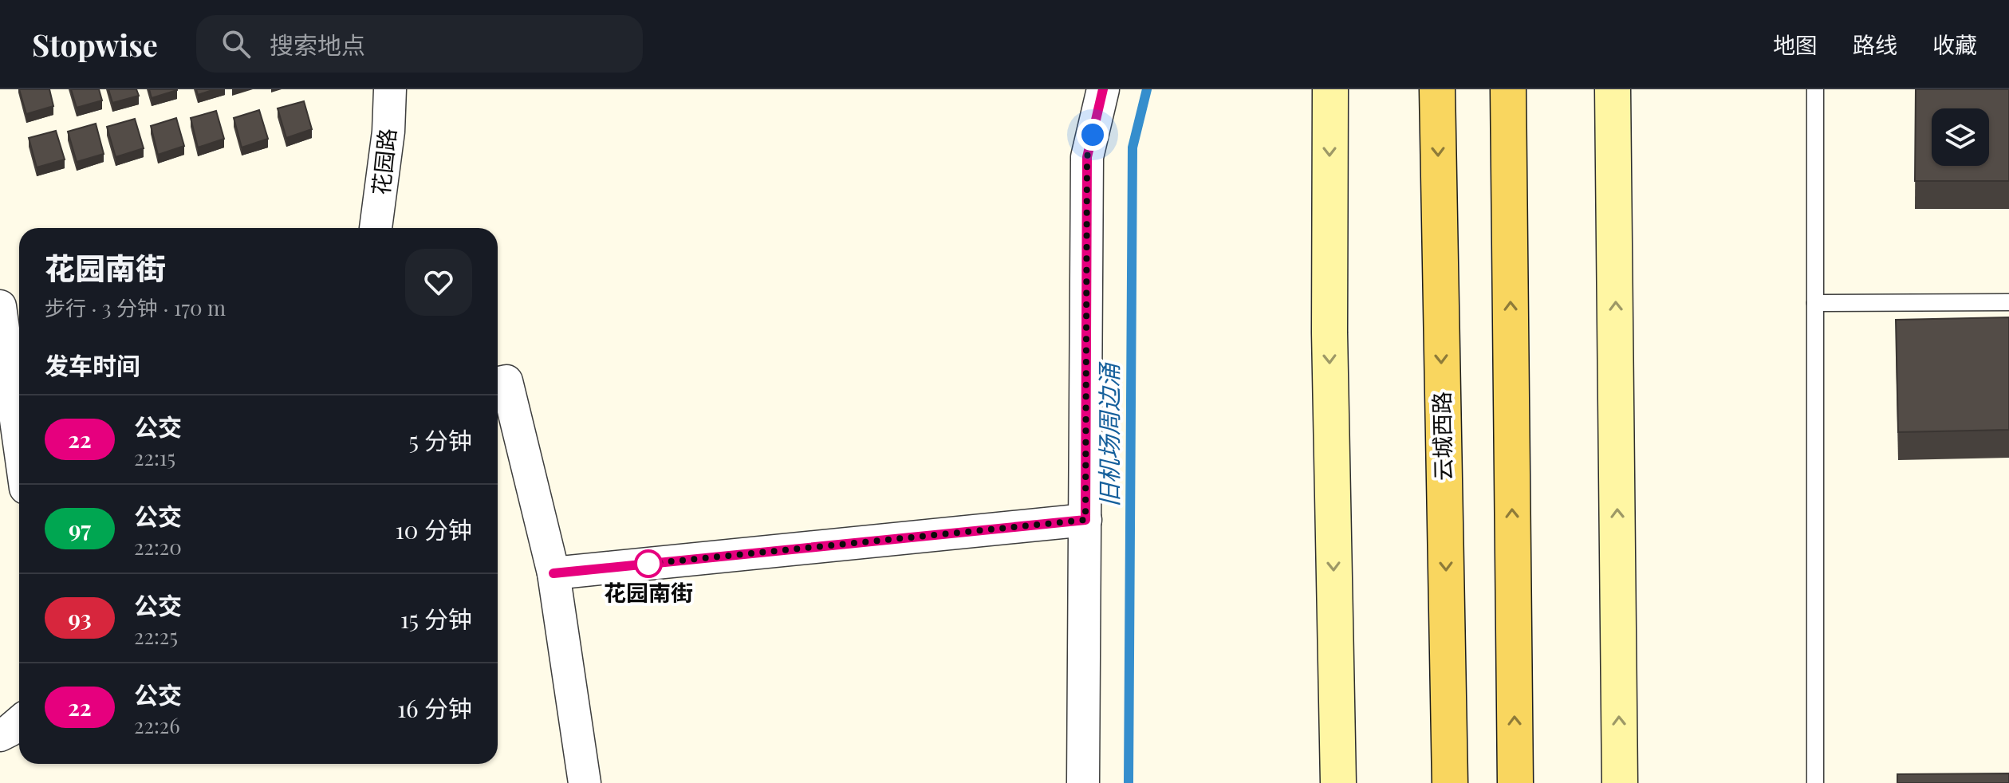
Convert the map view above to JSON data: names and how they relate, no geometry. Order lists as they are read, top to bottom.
{
  "streets": {
    "main road": ["云城西路"],
    "street": ["花园路"]
  },
  "water": ["旧机场周边涌"],
  "places": ["花园南街"],
  "lines": ["bus line 22"],
  "page": {
    "header": "Stopwise",
    "search": "搜索地点",
    "nav": ["地图", "路线", "收藏"],
    "heading": [
      ["花园南街", "步行 · 3 分钟 · 170 m"],
      "发车时间"
    ],
    "list": [
      {
        "mark": "22",
        "name": "公交",
        "note": "22:15",
        "value": "5 分钟"
      },
      {
        "mark": "97",
        "name": "公交",
        "note": "22:20",
        "value": "10 分钟"
      },
      {
        "mark": "93",
        "name": "公交",
        "note": "22:25",
        "value": "15 分钟"
      },
      {
        "mark": "22",
        "name": "公交",
        "note": "22:26",
        "value": "16 分钟"
      }
    ]
  }
}
